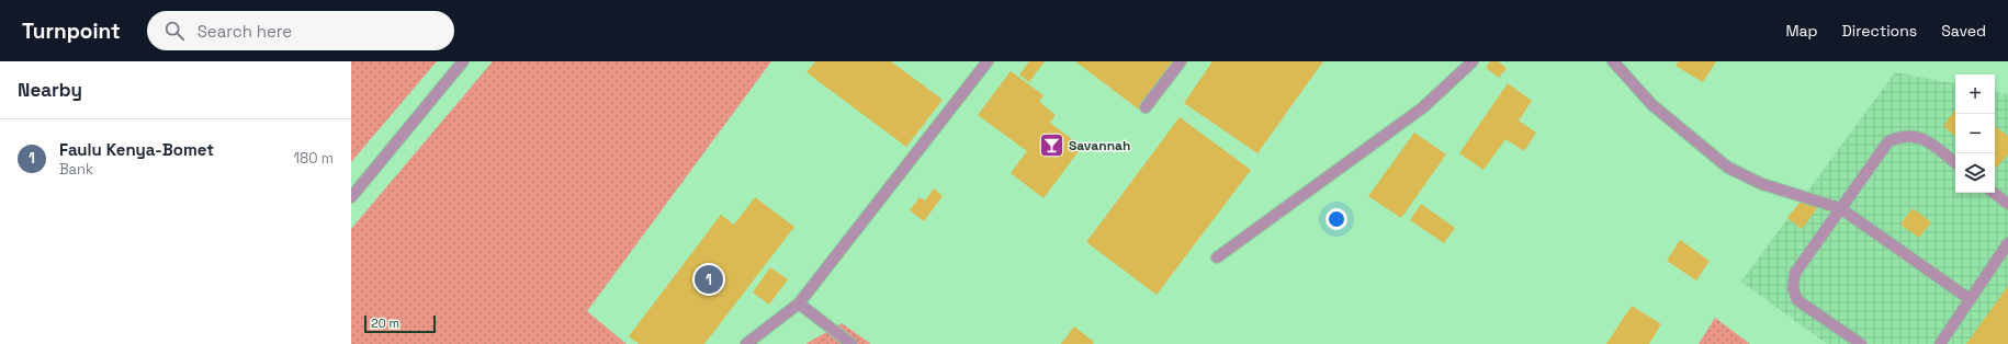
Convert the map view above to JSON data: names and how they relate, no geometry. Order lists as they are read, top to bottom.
{
  "places": {
    "bar": ["Savannah"]
  },
  "scale_bar": "20 m",
  "page": {
    "header": "Turnpoint",
    "search": "Search here",
    "nav": ["Map", "Directions", "Saved"],
    "heading": "Nearby",
    "map_buttons": ["+", "−"],
    "list": [
      {
        "mark": "1",
        "name": "Faulu Kenya-Bomet",
        "note": "Bank",
        "value": "180 m"
      }
    ],
    "pins": "1",
    "scale": "20 m"
  }
}
